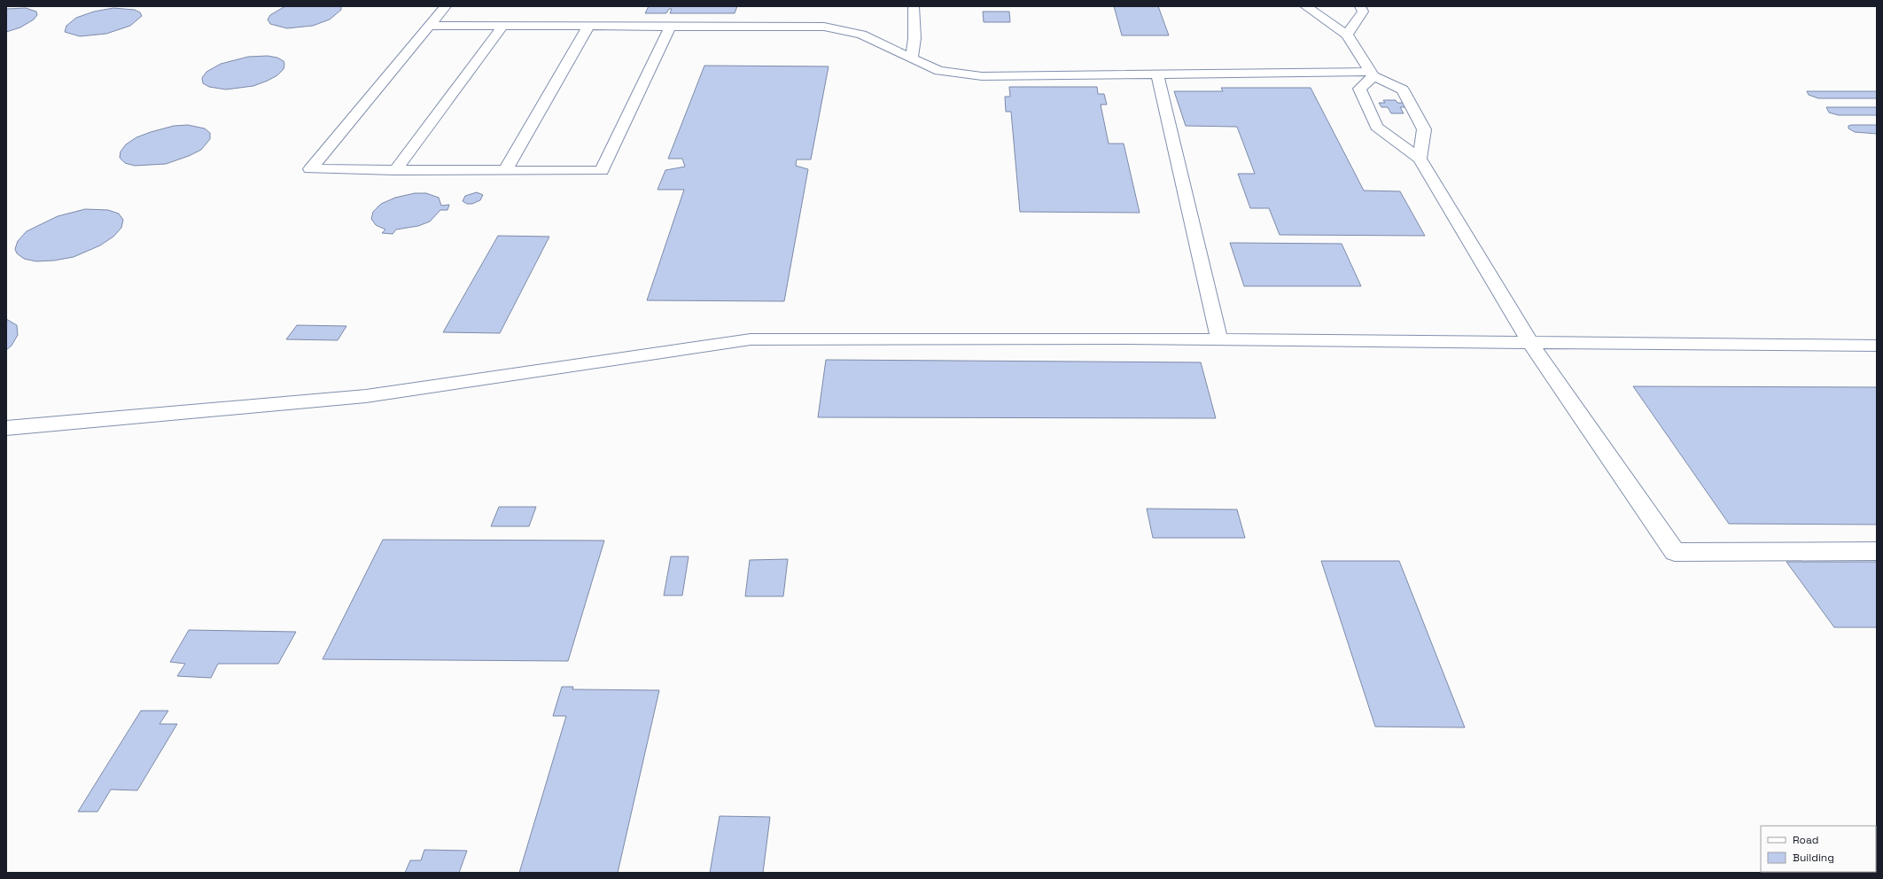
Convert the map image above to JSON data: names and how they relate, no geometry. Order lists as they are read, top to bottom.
{
  "legend": ["Road", "Building"]
}
